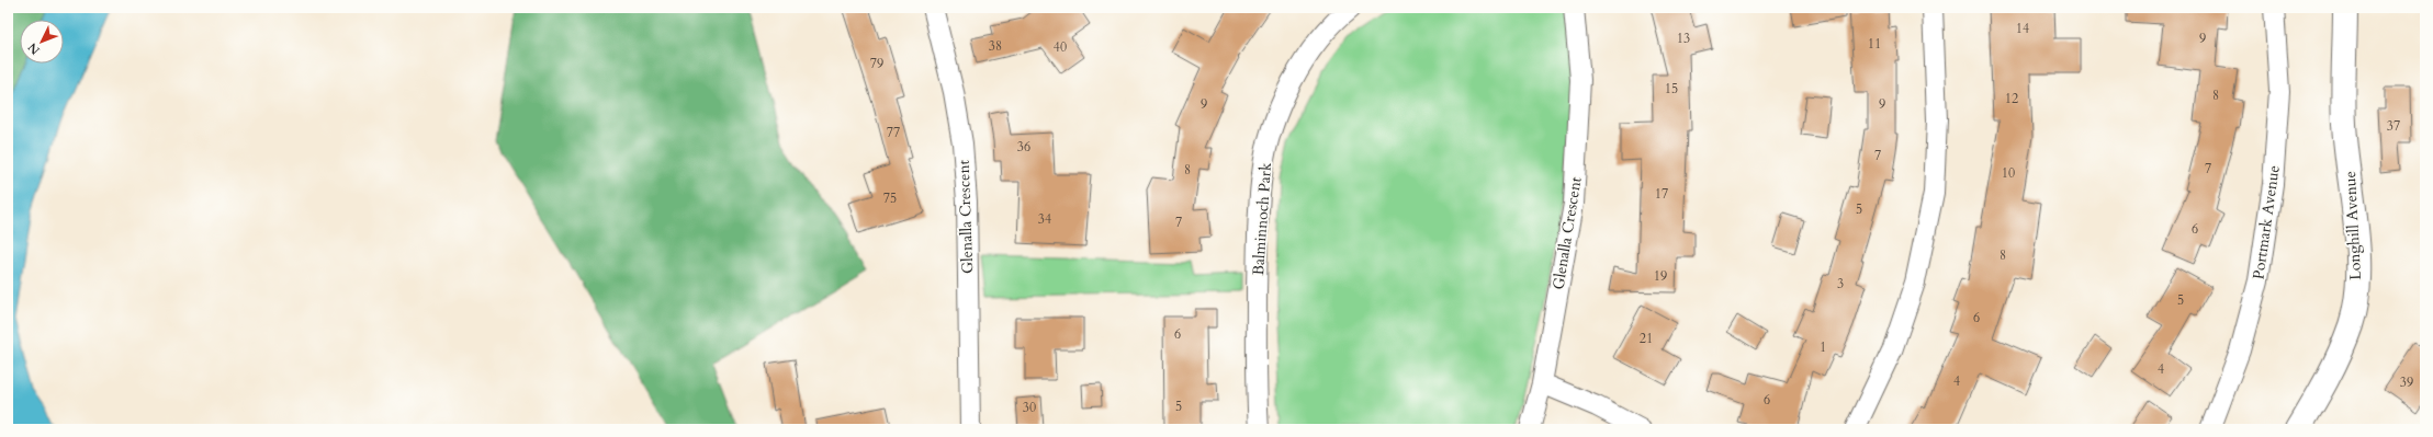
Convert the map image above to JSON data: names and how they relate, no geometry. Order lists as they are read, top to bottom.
{
  "streets": {
    "street": [
      "Glenalla Crescent",
      "Balminnoch Park",
      "Portmark Avenue",
      "Longhill Avenue"
    ]
  },
  "house_numbers": [
    "14",
    "13",
    "9",
    "11",
    "38",
    "40",
    "79",
    "15",
    "8",
    "12",
    "9",
    "9",
    "37",
    "77",
    "36",
    "7",
    "7",
    "8",
    "10",
    "17",
    "75",
    "5",
    "34",
    "7",
    "6",
    "8",
    "19",
    "3",
    "5",
    "6",
    "6",
    "21",
    "1",
    "4",
    "4",
    "39",
    "6",
    "5",
    "30"
  ],
  "north": "bottom left"
}
